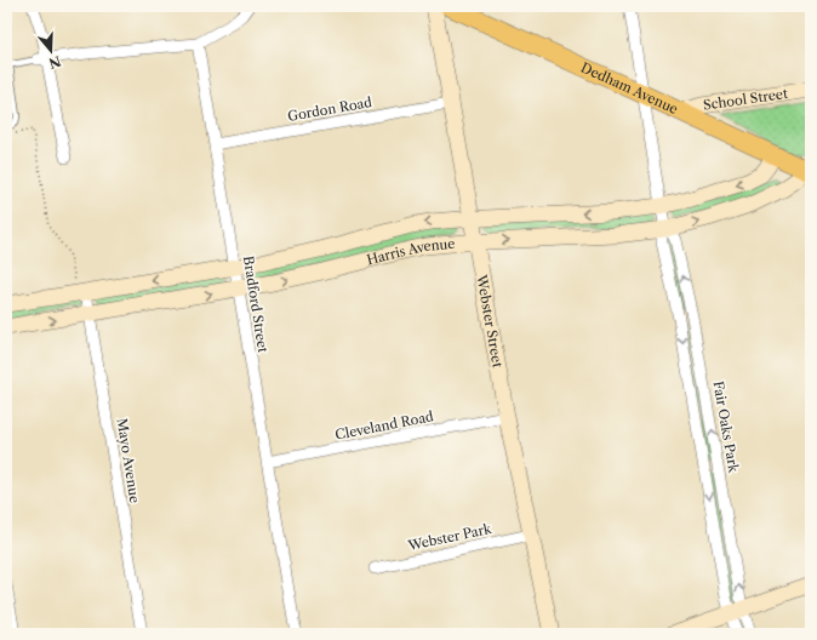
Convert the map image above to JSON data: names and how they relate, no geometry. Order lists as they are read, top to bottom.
{
  "streets": {
    "main road": ["Dedham Avenue"],
    "street": [
      "School Street",
      "Gordon Road",
      "Harris Avenue",
      "Bradford Street",
      "Webster Street",
      "Cleveland Road",
      "Fair Oaks Park",
      "Mayo Avenue",
      "Webster Park"
    ]
  },
  "crossings": [
    ["Dedham Avenue", "School Street"],
    ["Dedham Avenue", "Harris Avenue"],
    ["Dedham Avenue", "Fair Oaks Park"],
    ["Gordon Road", "Bradford Street"],
    ["Gordon Road", "Webster Street"],
    ["Harris Avenue", "Bradford Street"],
    ["Harris Avenue", "Webster Street"],
    ["Harris Avenue", "Fair Oaks Park"],
    ["Harris Avenue", "Mayo Avenue"],
    ["Bradford Street", "Cleveland Road"],
    ["Webster Street", "Cleveland Road"],
    ["Webster Street", "Webster Park"]
  ],
  "north": "bottom"
}
